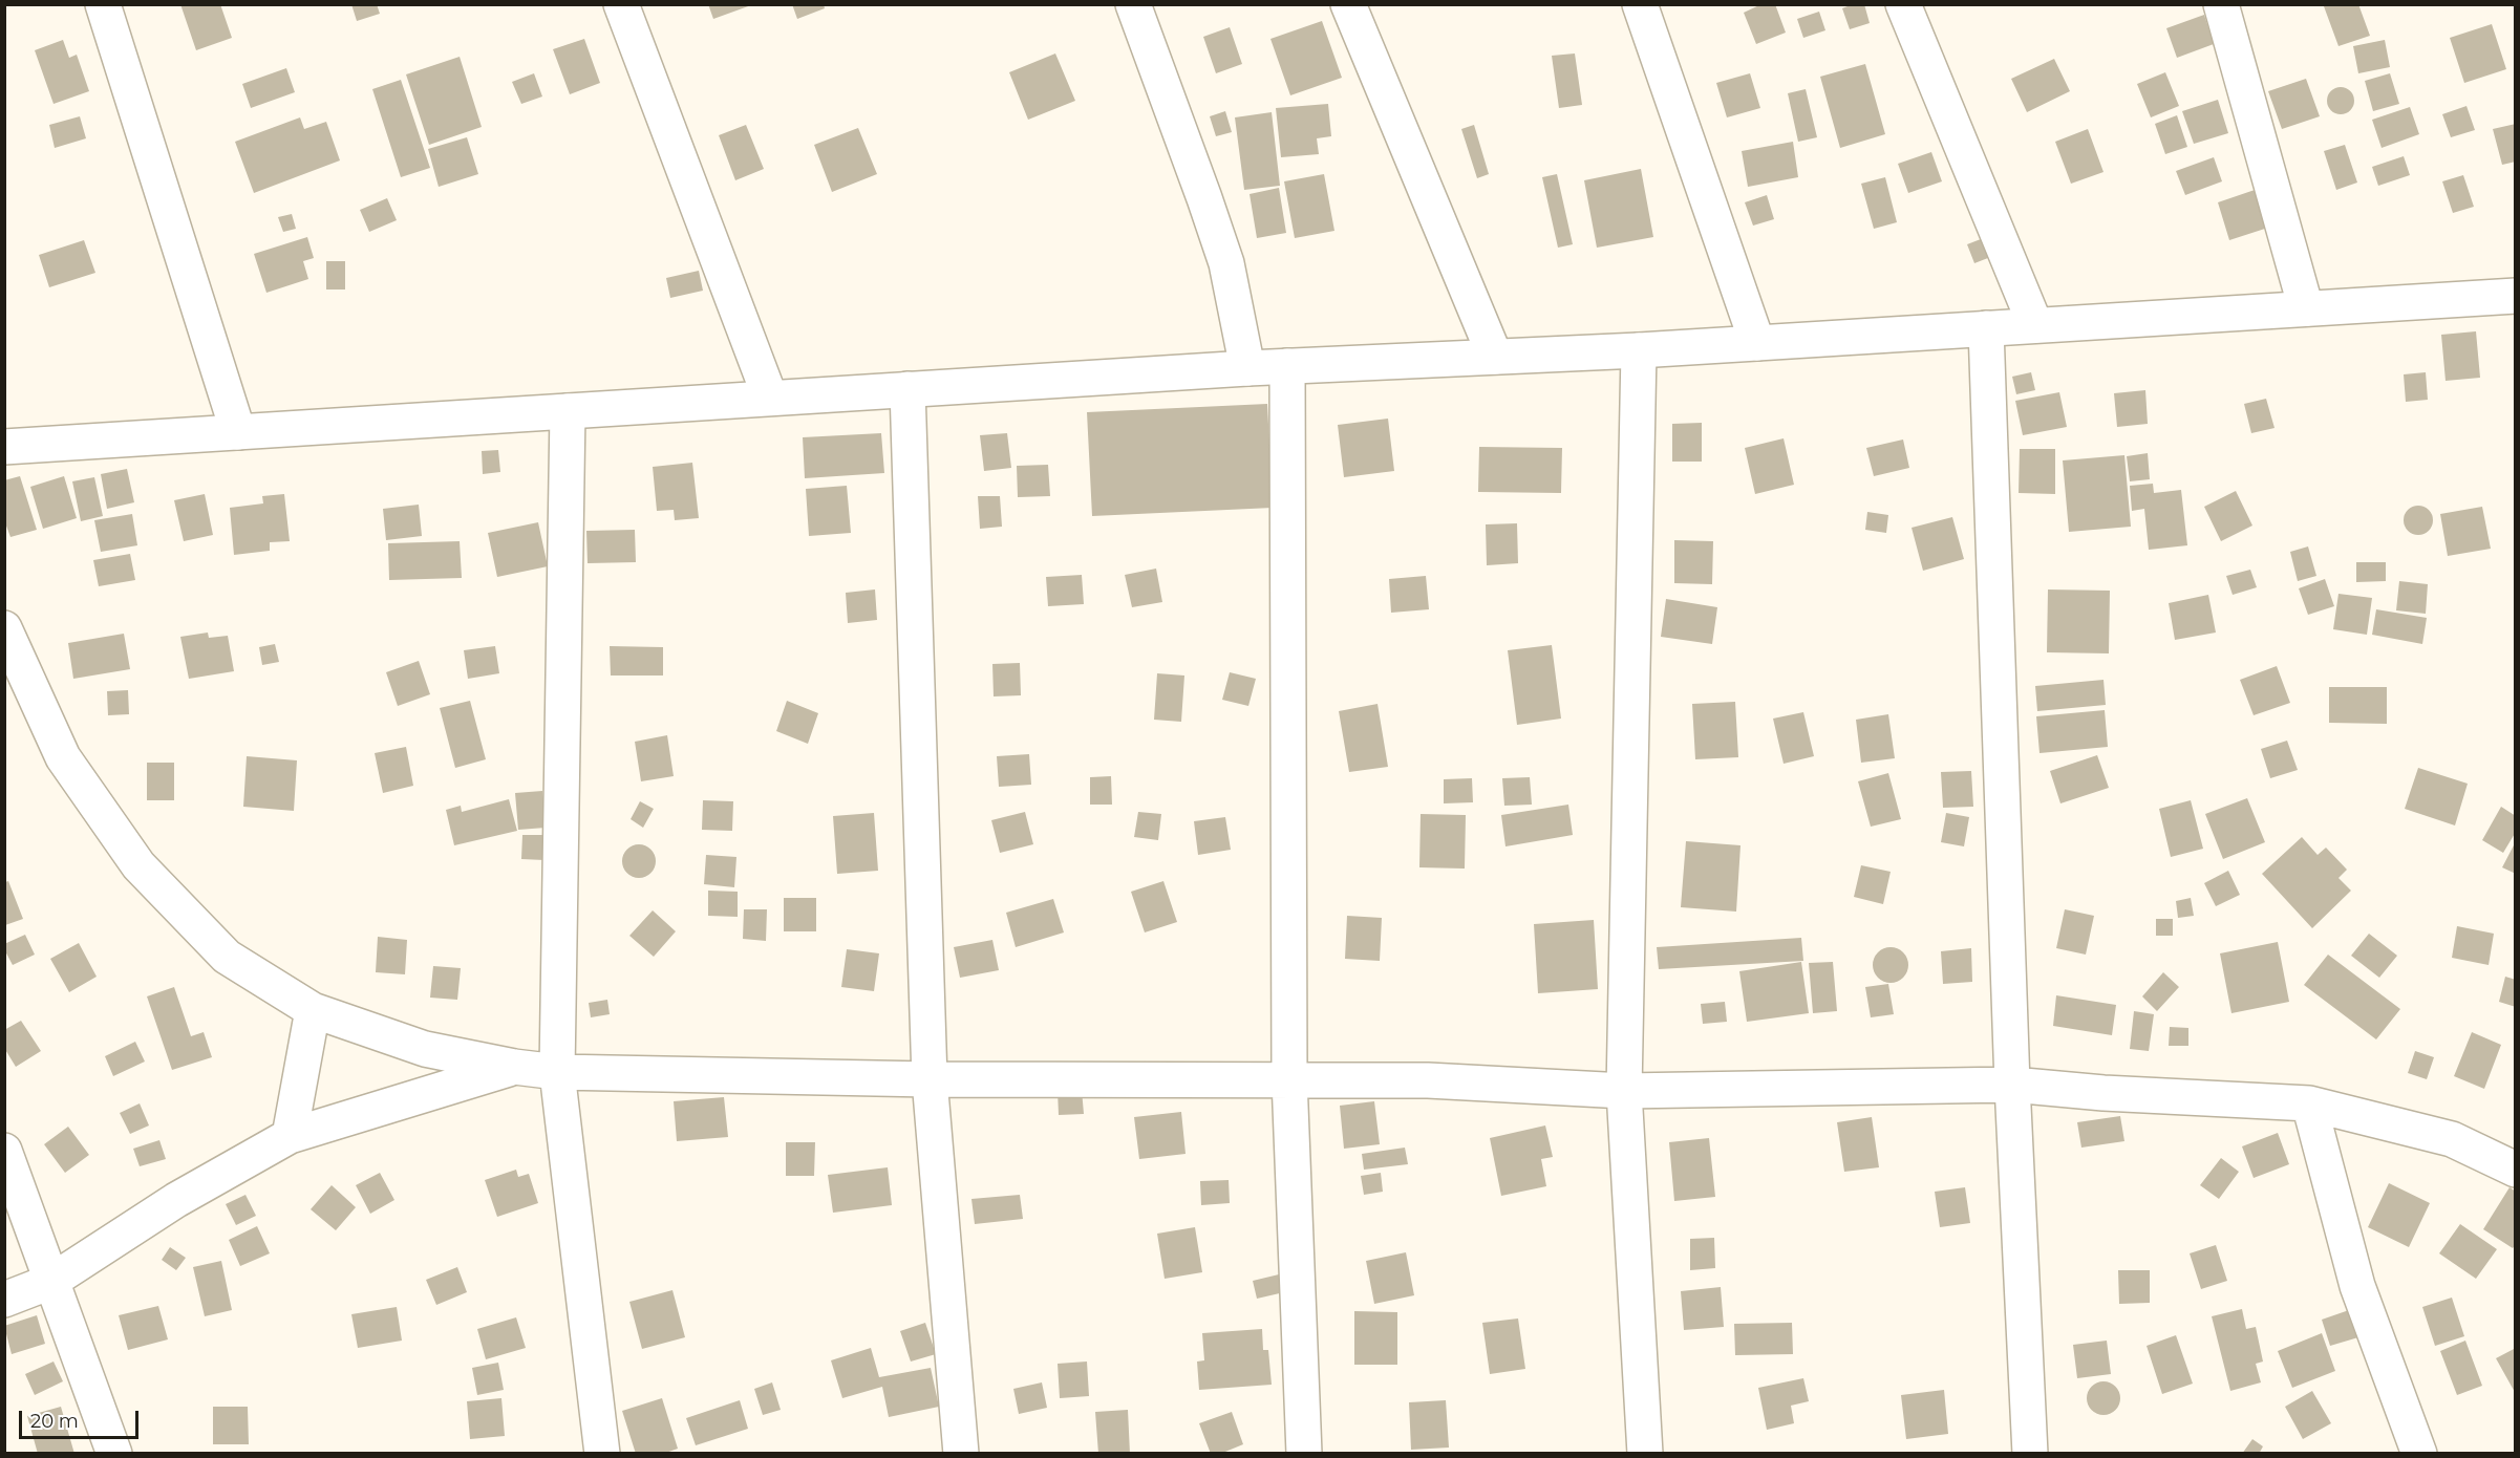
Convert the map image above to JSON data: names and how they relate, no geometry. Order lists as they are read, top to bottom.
{
  "scale_bar": "20 m"
}
